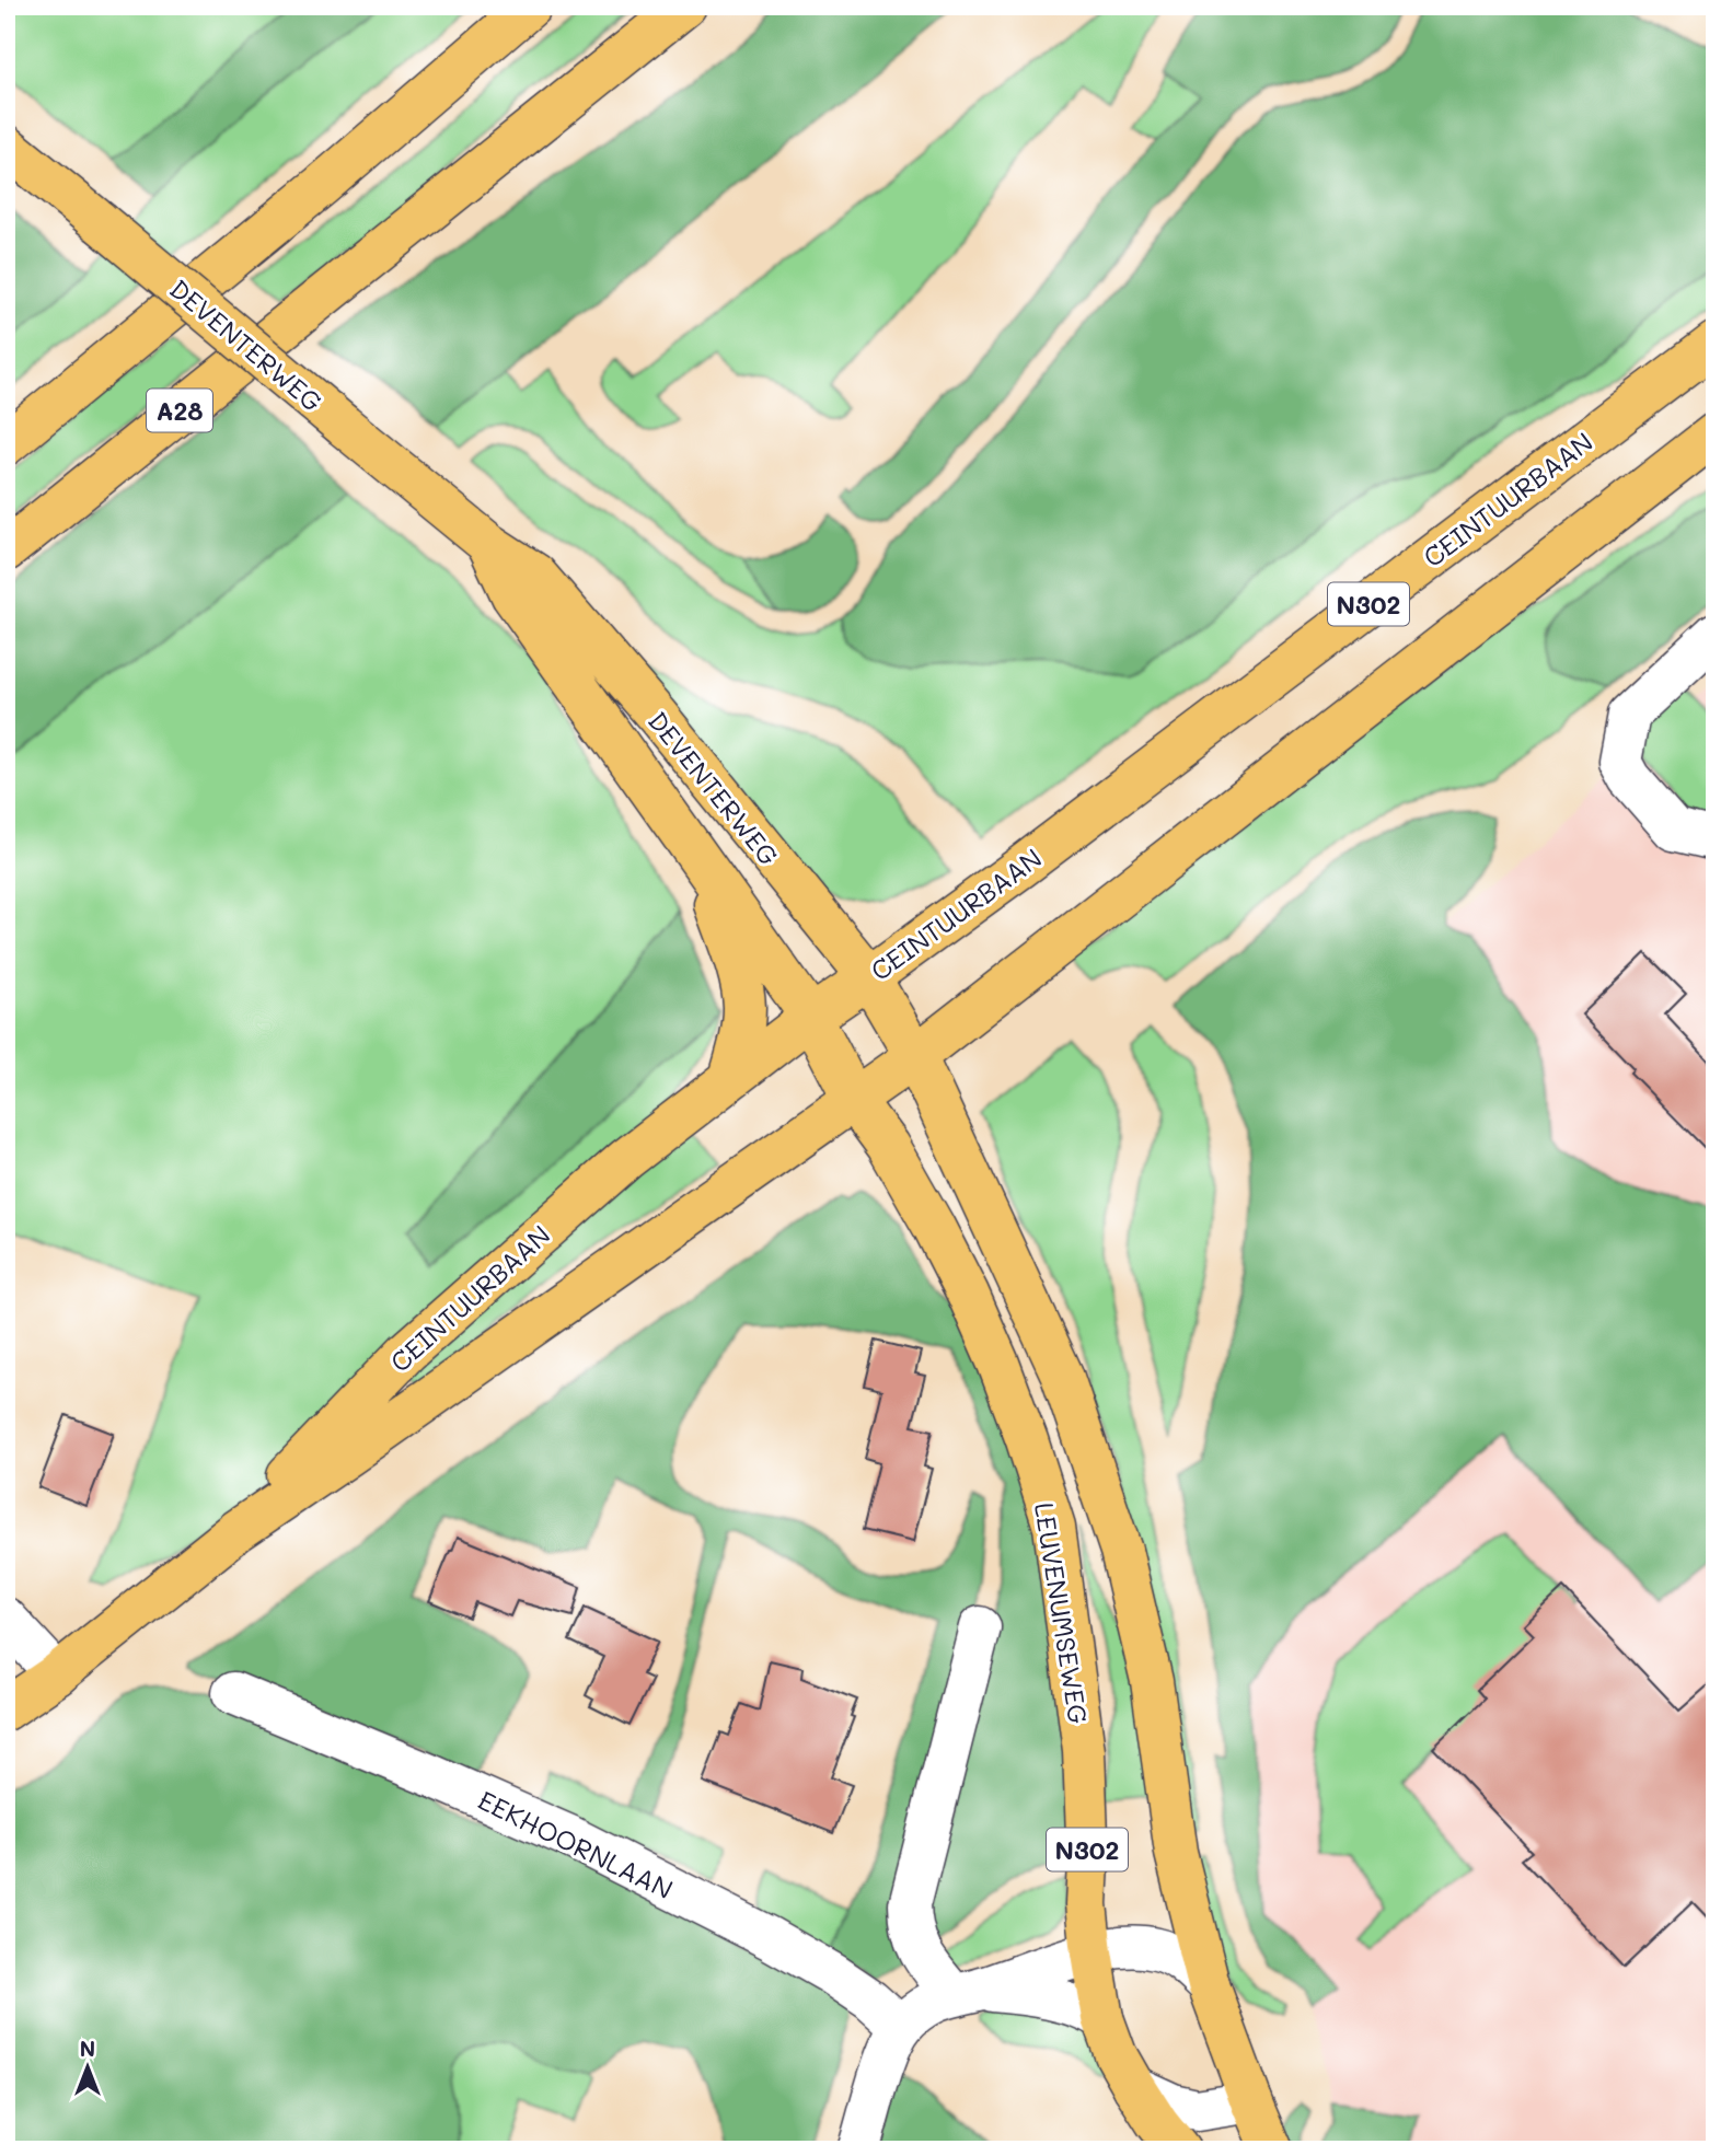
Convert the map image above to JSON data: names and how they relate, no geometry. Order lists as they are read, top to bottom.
{
  "streets": {
    "main road": [
      "DEVENTERWEG",
      "A28",
      "CEINTUURBAAN",
      "N302",
      "LEUVENUMSEWEG"
    ],
    "street": ["EEKHOORNLAAN"]
  },
  "crossings": [
    ["DEVENTERWEG", "CEINTUURBAAN"],
    ["DEVENTERWEG", "LEUVENUMSEWEG"],
    ["CEINTUURBAAN", "LEUVENUMSEWEG"]
  ],
  "north": "top"
}
